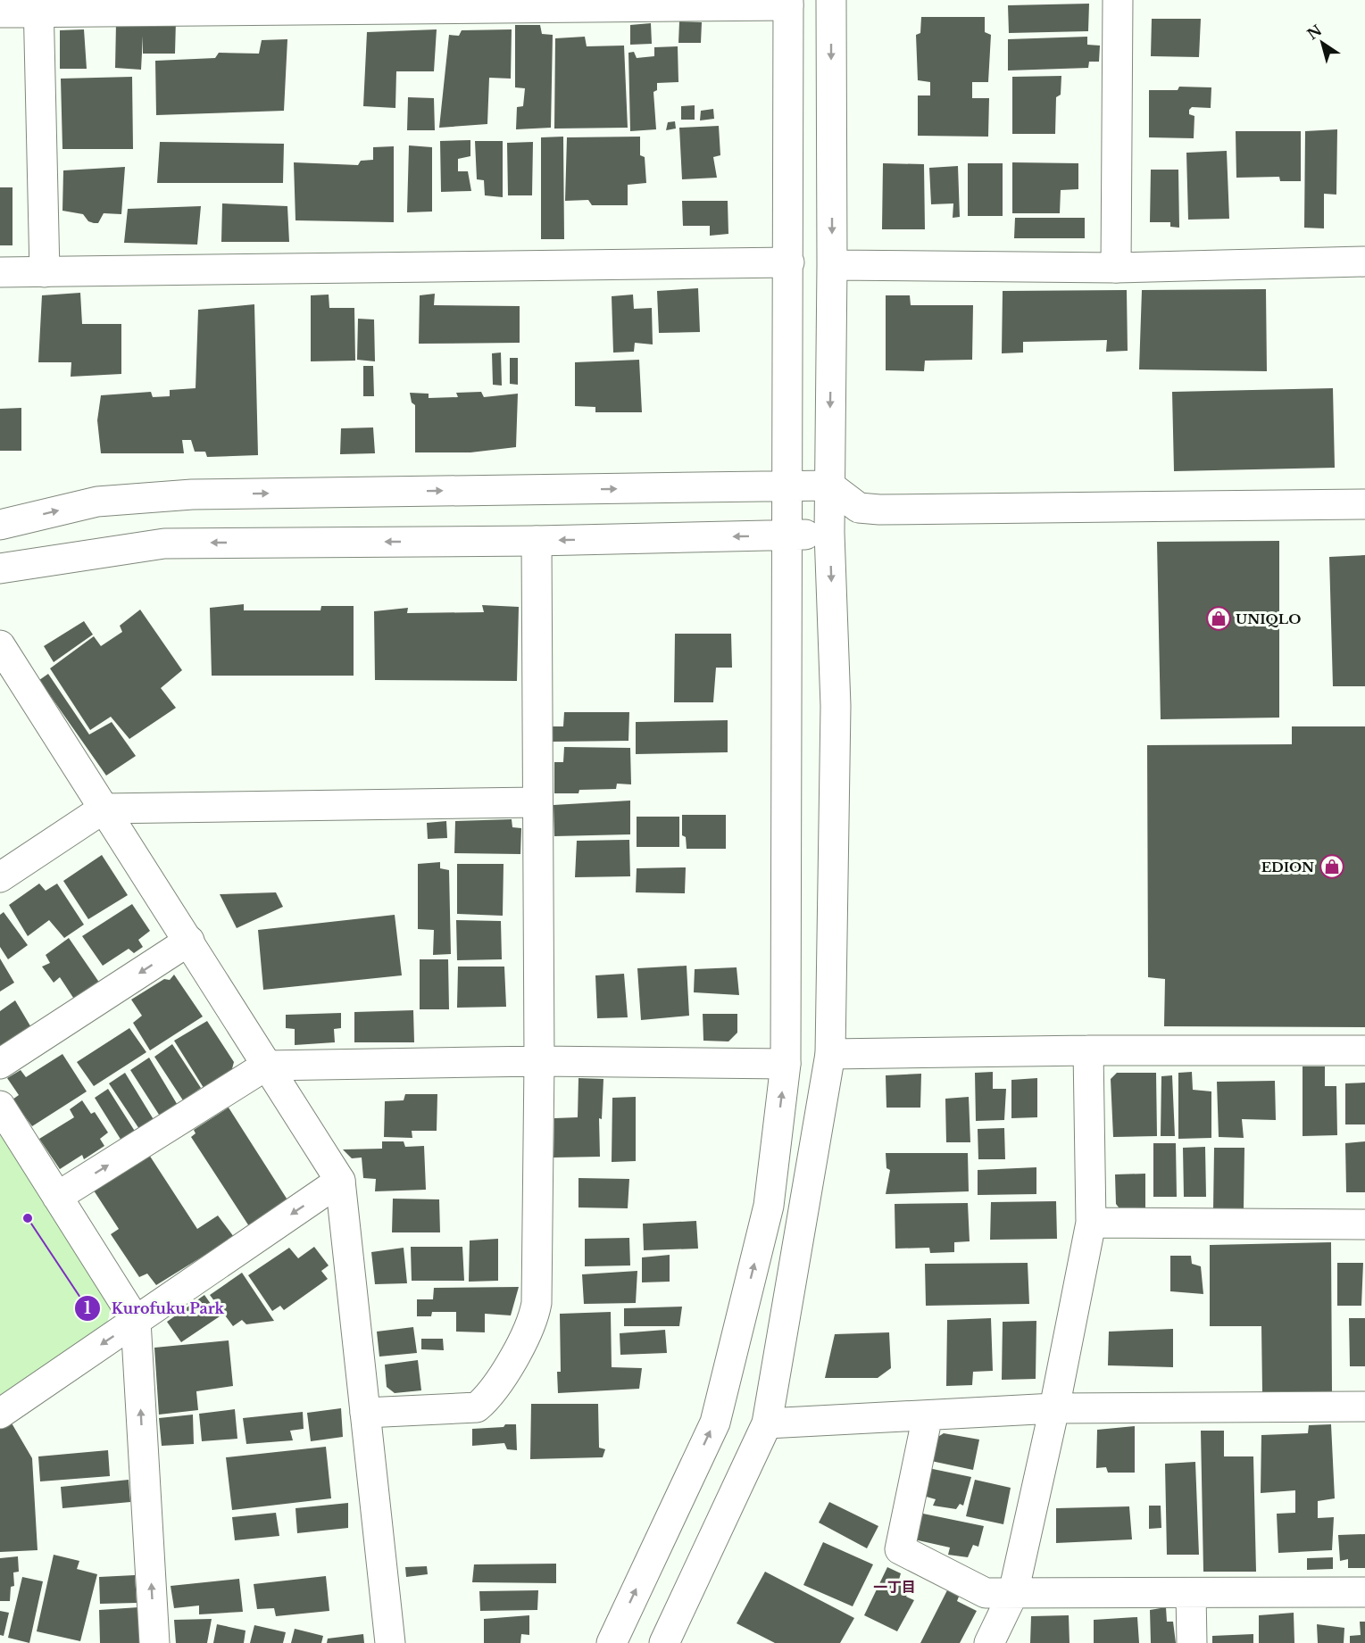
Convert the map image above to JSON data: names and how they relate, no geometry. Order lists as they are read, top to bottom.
{
  "districts": ["一丁目"],
  "places": {
    "shop": ["UNIQLO", "EDION"],
    "other": ["Kurofuku Park"]
  },
  "north": "top left"
}
